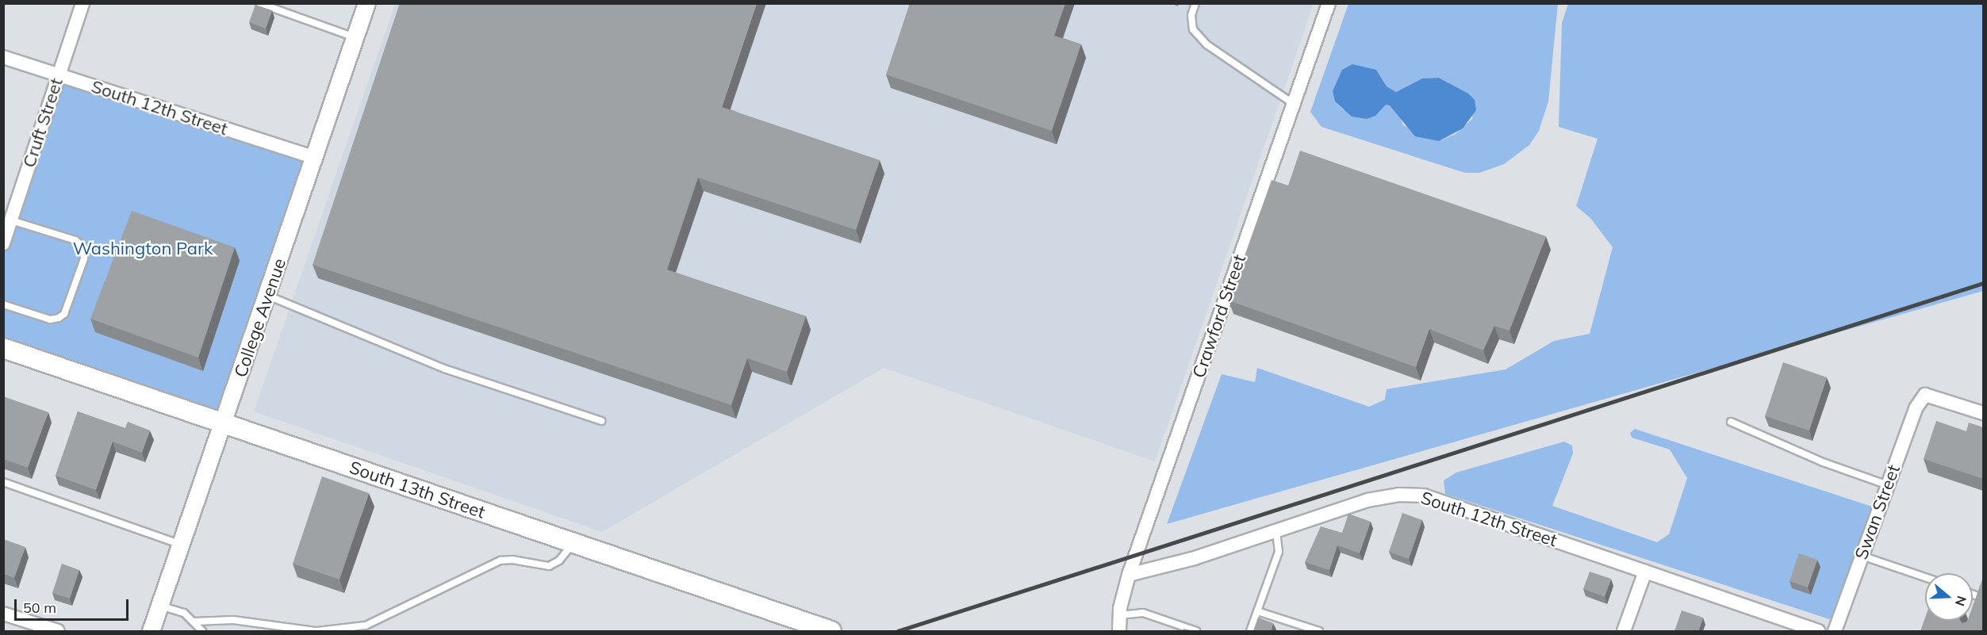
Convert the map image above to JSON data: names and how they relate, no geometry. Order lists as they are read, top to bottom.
{
  "streets": {
    "main road": ["South 13th Street"],
    "street": [
      "South 12th Street",
      "Cruft Street",
      "Crawford Street",
      "College Avenue",
      "Swan Street"
    ]
  },
  "crossings": [
    ["South 12th Street", "Cruft Street"],
    ["South 12th Street", "Crawford Street"],
    ["South 12th Street", "College Avenue"],
    ["College Avenue", "South 13th Street"]
  ],
  "parks": ["Washington Park"],
  "scale_bar": "50 m",
  "north": "right"
}
